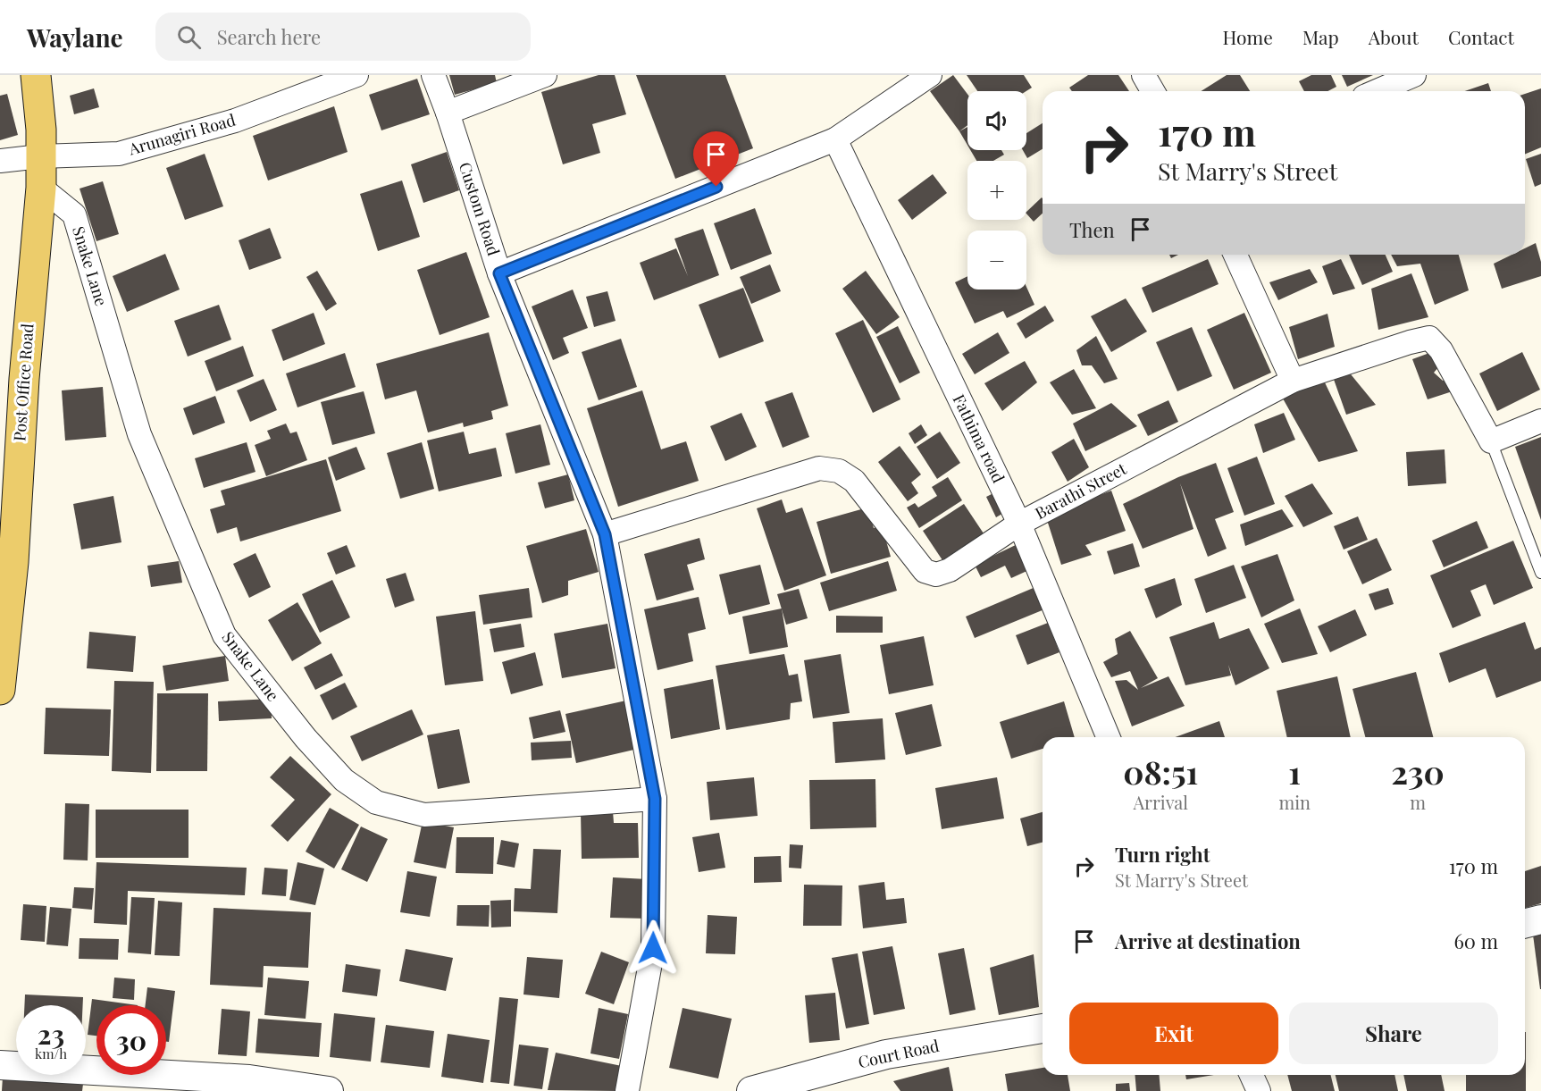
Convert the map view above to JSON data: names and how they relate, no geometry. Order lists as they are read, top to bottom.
{
  "streets": {
    "main road": ["Post Office Road"],
    "street": [
      "Arunagiri Road",
      "Custom Road",
      "Snake Lane",
      "Fathima road",
      "Barathi Street",
      "Court Road"
    ]
  },
  "crossings": [
    ["Arunagiri Road", "Post Office Road"],
    ["Custom Road", "Snake Lane"],
    ["Custom Road", "Barathi Street"],
    ["Snake Lane", "Post Office Road"],
    ["Fathima road", "Barathi Street"]
  ],
  "page": {
    "header": "Waylane",
    "search": "Search here",
    "nav": [
      "Home",
      "Map",
      "About",
      "Contact"
    ],
    "map_buttons": ["+", "−"],
    "turn": ["170 m", "St Marry's Street"],
    "then": "Then",
    "eta": [
      "08:51",
      "Arrival",
      "1",
      "min",
      "230",
      "m"
    ],
    "list": [
      {
        "name": "Turn right",
        "note": "St Marry's Street",
        "value": "170 m"
      },
      {
        "name": "Arrive at destination",
        "value": "60 m"
      }
    ],
    "buttons": ["Exit", "Share"],
    "speed": "23 km/h",
    "limit": "30"
  }
}
